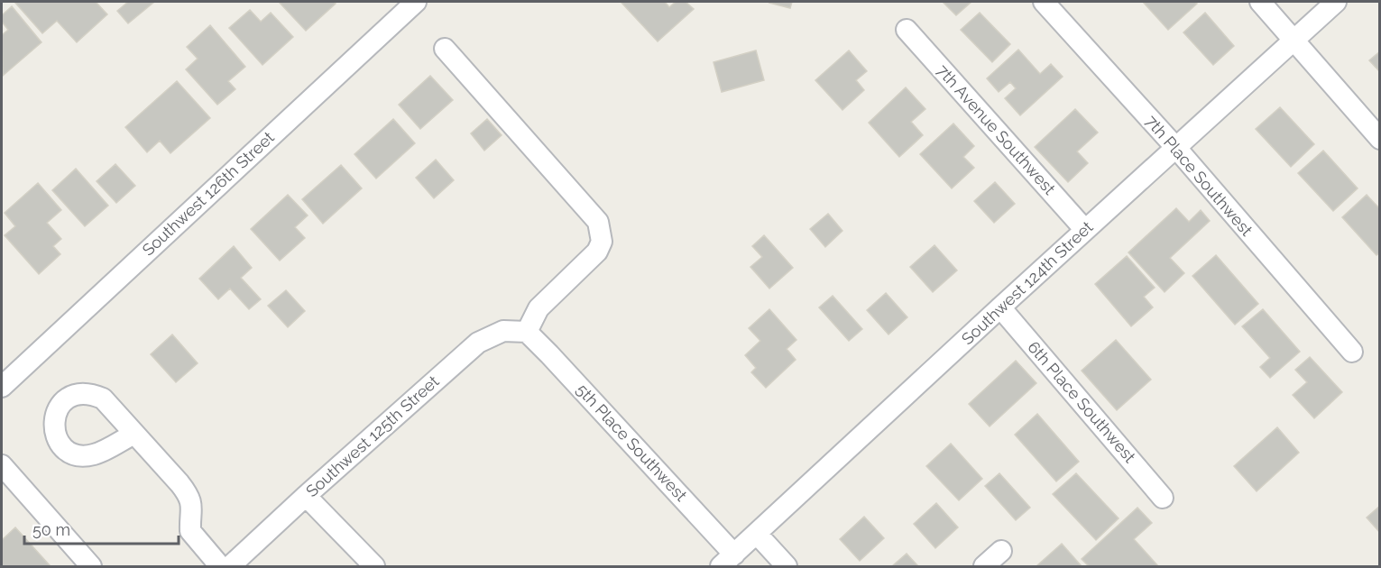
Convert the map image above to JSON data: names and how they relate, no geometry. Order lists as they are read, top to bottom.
{
  "streets": {
    "street": [
      "7th Avenue Southwest",
      "7th Place Southwest",
      "Southwest 126th Street",
      "Southwest 124th Street",
      "6th Place Southwest",
      "Southwest 125th Street",
      "5th Place Southwest"
    ]
  },
  "crossings": [
    ["7th Avenue Southwest", "Southwest 124th Street"],
    ["7th Place Southwest", "Southwest 124th Street"],
    ["Southwest 124th Street", "6th Place Southwest"],
    ["Southwest 124th Street", "5th Place Southwest"],
    ["Southwest 125th Street", "5th Place Southwest"]
  ],
  "scale_bar": "50 m"
}
